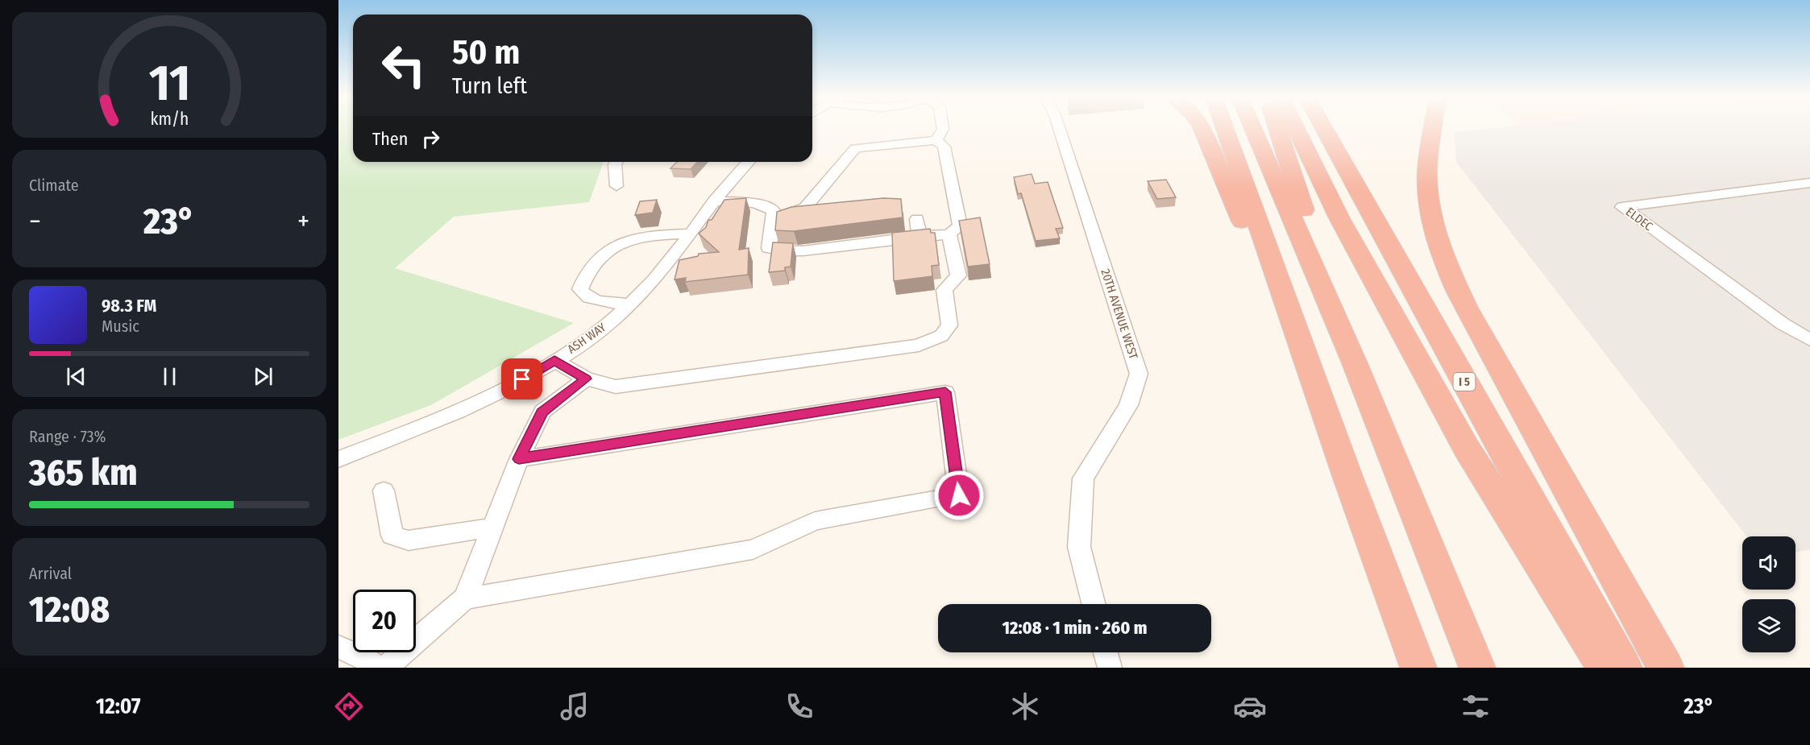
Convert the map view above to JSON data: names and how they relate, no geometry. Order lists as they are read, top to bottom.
{
  "streets": {
    "highway": ["I 5"],
    "street": ["ELDEC", "20TH AVENUE WEST", "ASH WAY"]
  },
  "page": {
    "turn": ["50 m", "Turn left"],
    "then": "Then",
    "tile": [
      "Climate",
      ["Range · 73%", "365 km"],
      ["Arrival", "12:08"]
    ],
    "heat": ["−", "23°", "+"],
    "song": ["98.3 FM", "Music"],
    "limit": "20",
    "trip": "12:08 · 1 min · 260 m",
    "tabs": ["12:07", "23°"],
    "gauge": ["11", "km/h"]
  }
}
